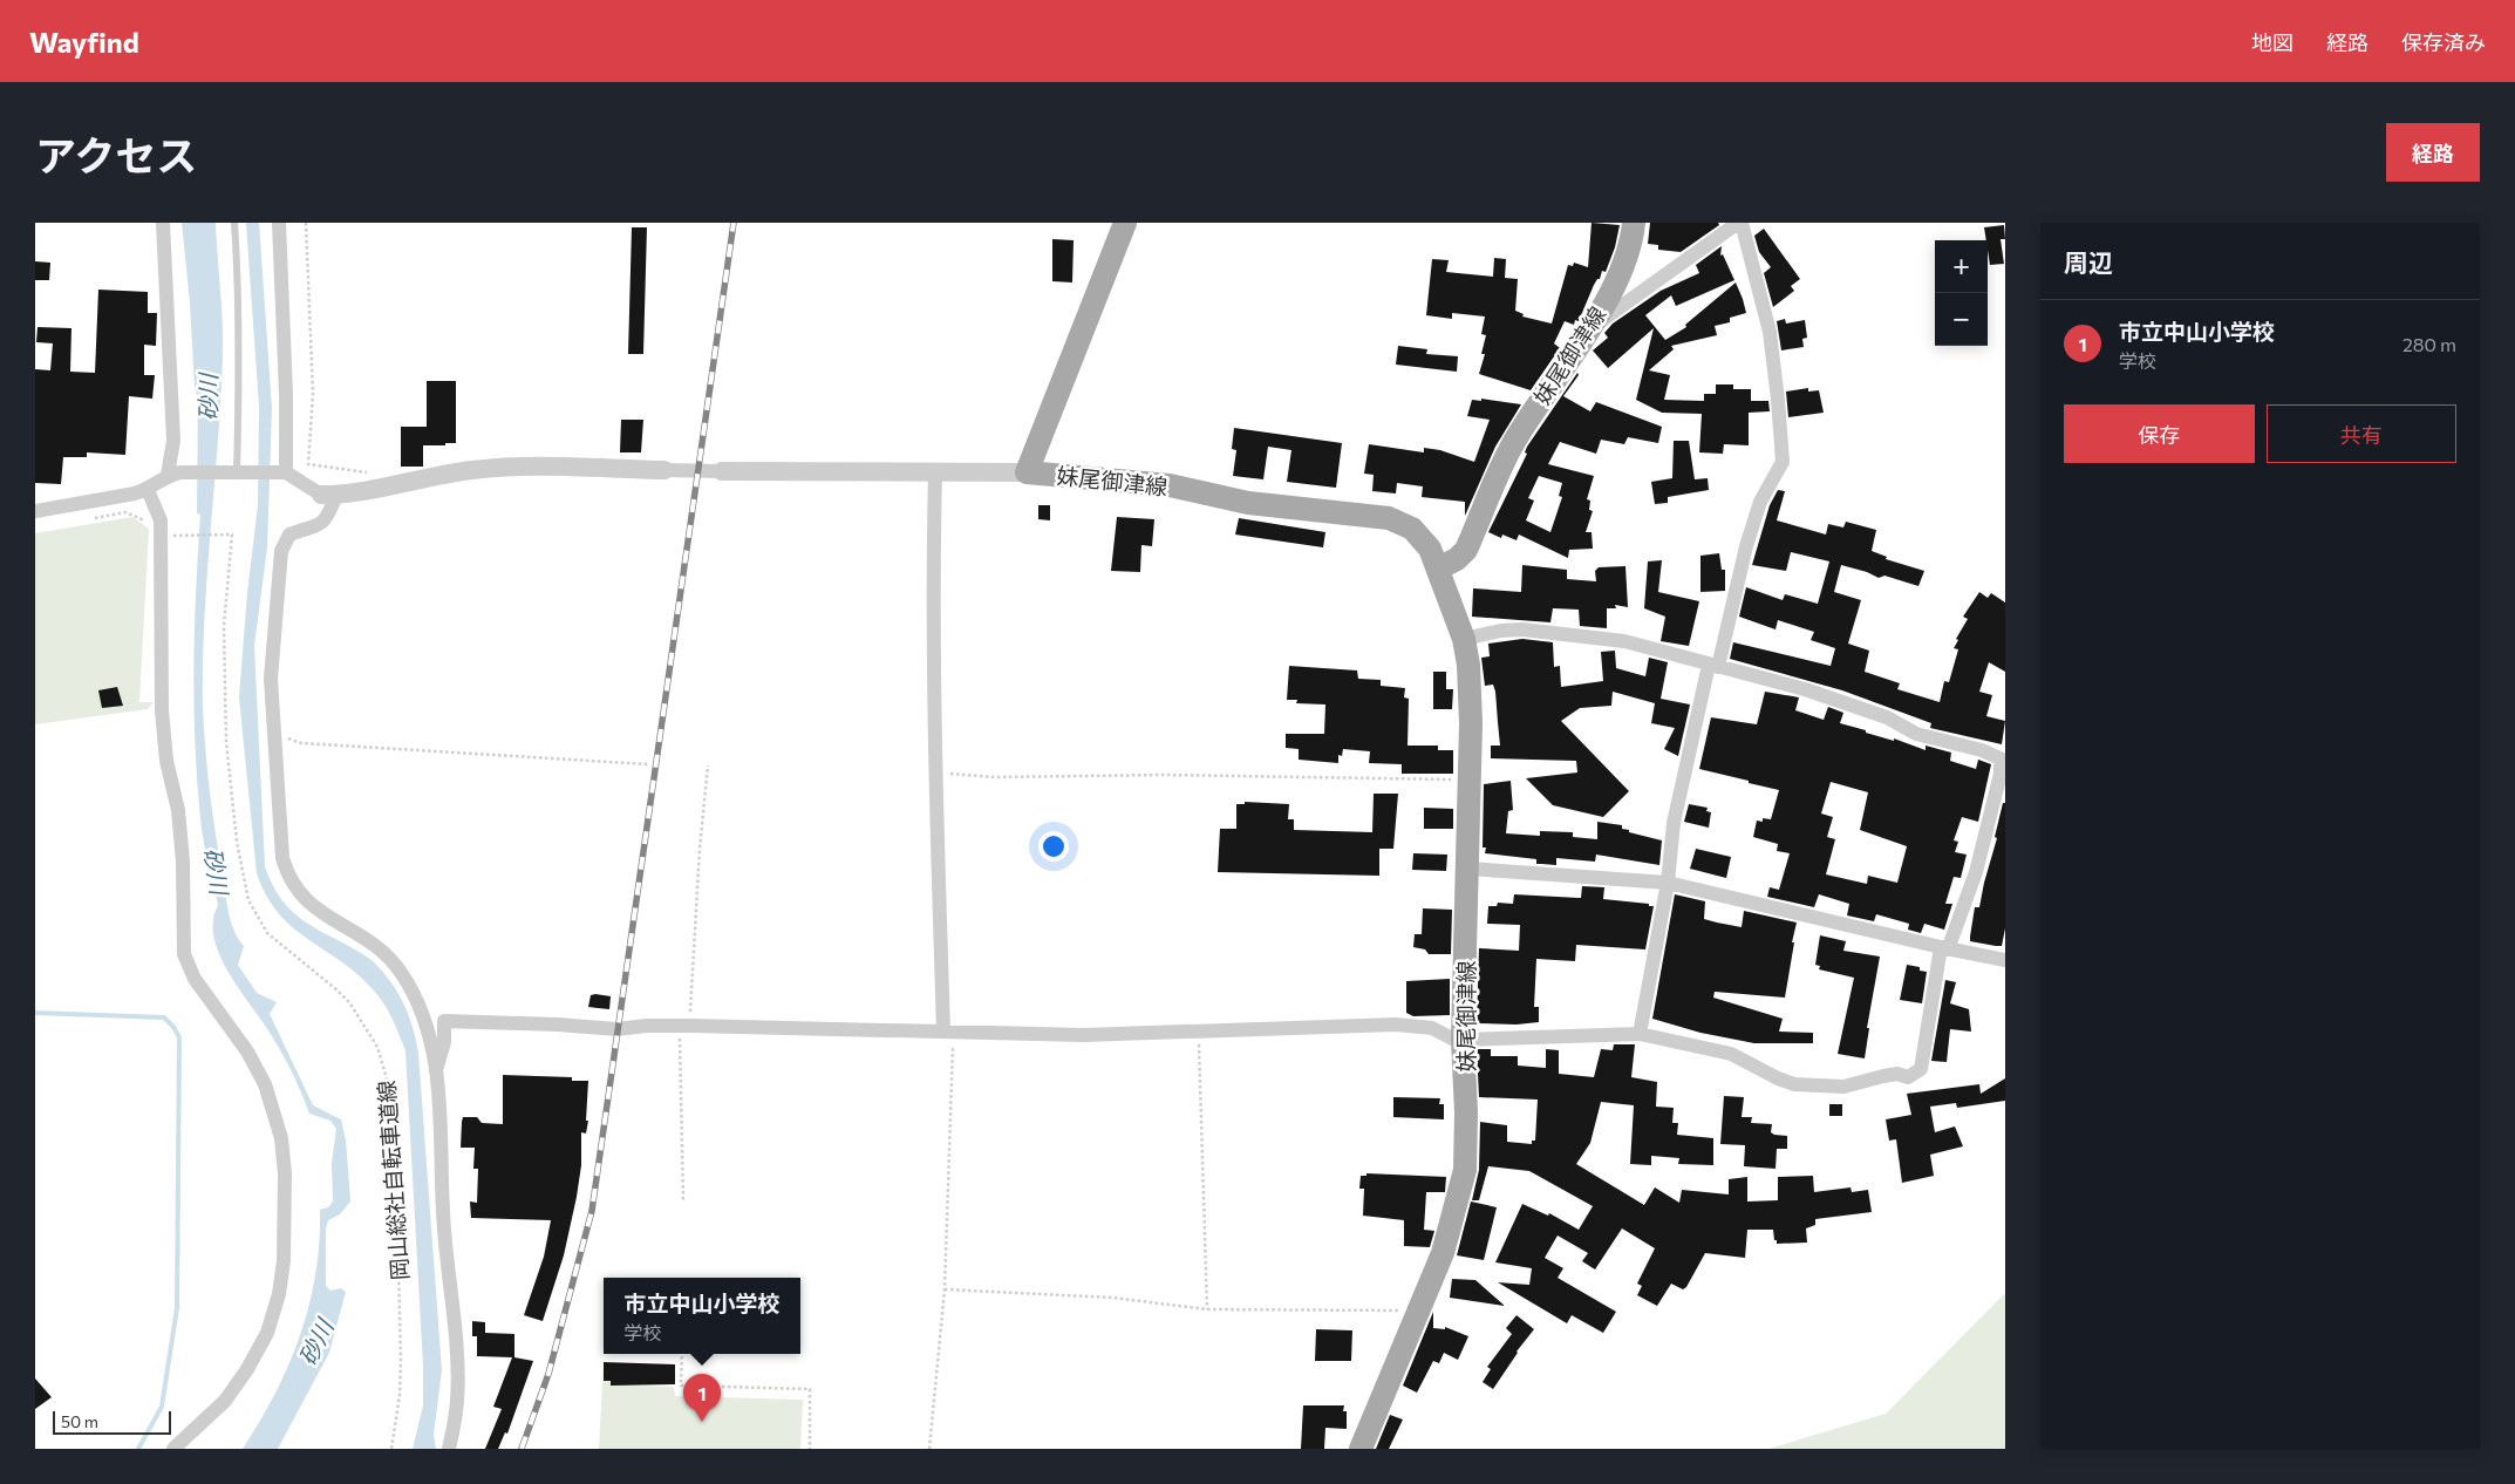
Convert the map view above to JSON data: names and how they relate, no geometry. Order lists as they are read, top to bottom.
{
  "streets": {
    "main road": ["妹尾御津線"],
    "path": ["岡山総社自転車道線"]
  },
  "water": ["砂川"],
  "scale_bar": "50 m",
  "page": {
    "header": "Wayfind",
    "nav": ["地図", "経路", "保存済み"],
    "title": "アクセス",
    "buttons": [
      "経路",
      ["保存", "共有"]
    ],
    "heading": "周辺",
    "map_buttons": ["+", "−"],
    "list": [
      {
        "mark": "1",
        "name": "市立中山小学校",
        "note": "学校",
        "value": "280 m"
      }
    ],
    "popup": ["市立中山小学校", "学校"],
    "pins": "1",
    "scale": "50 m"
  }
}
